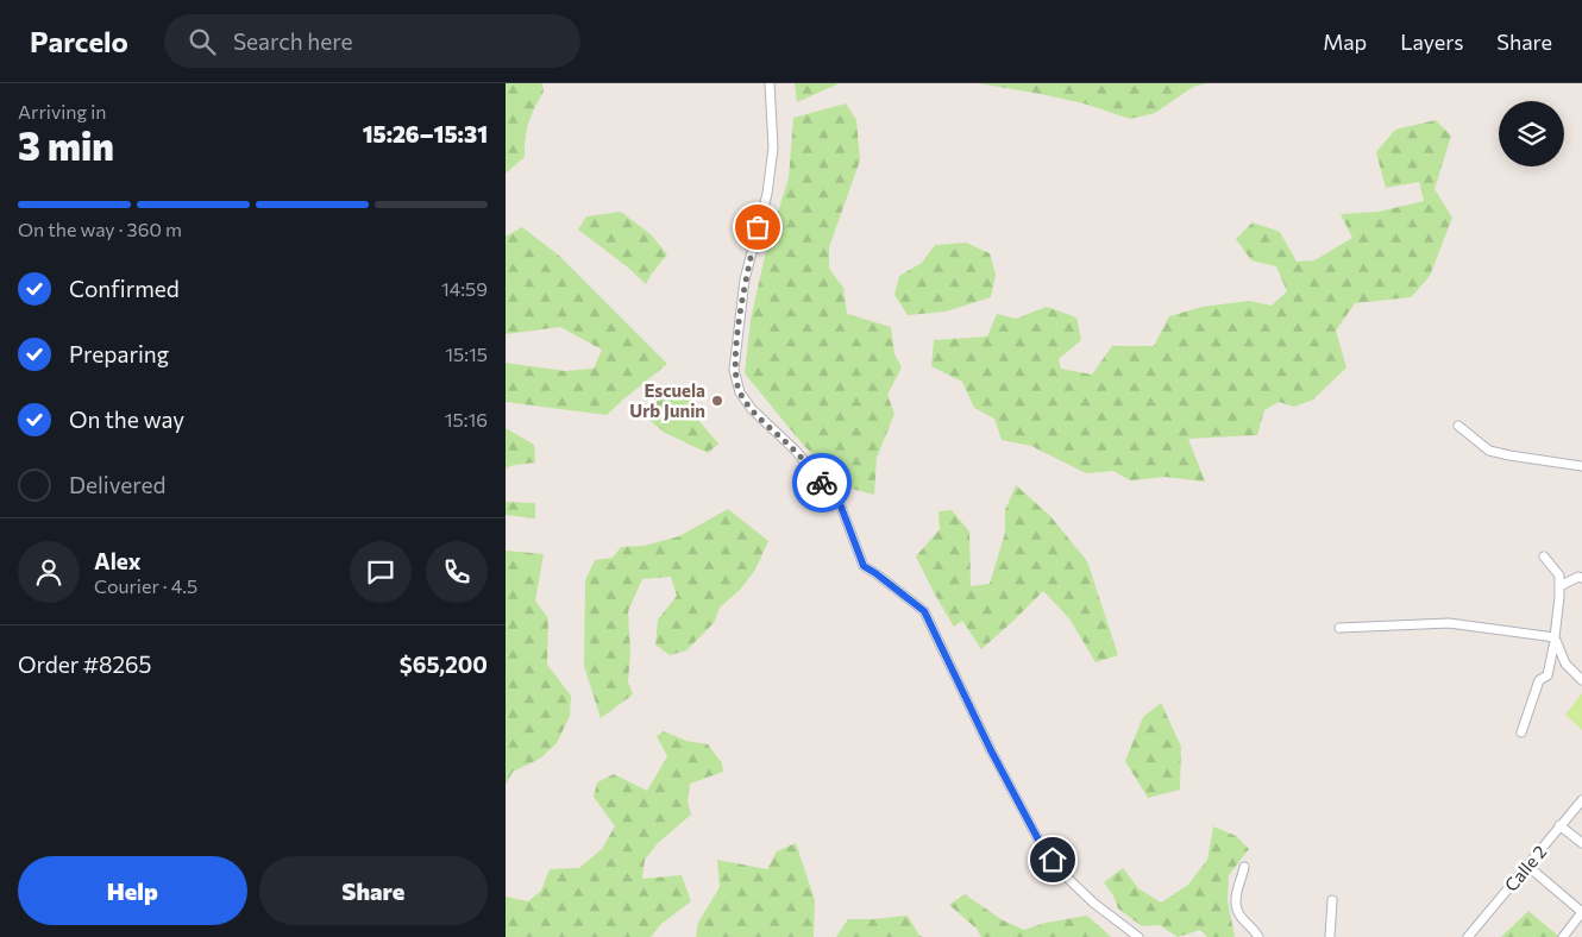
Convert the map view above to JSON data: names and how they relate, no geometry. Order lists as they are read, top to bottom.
{
  "streets": {
    "street": ["Calle 2"]
  },
  "places": ["Escuela Urb Junin"],
  "page": {
    "header": "Parcelo",
    "search": "Search here",
    "nav": ["Map", "Layers", "Share"],
    "heading": ["3 min", "Arriving in", "15:26–15:31"],
    "panel": [
      "Alex",
      "Courier · 4.5",
      "Order #8265",
      "$65,200"
    ],
    "bar": "On the way · 360 m",
    "list": [
      ["Confirmed", "14:59"],
      ["Preparing", "15:15"],
      ["On the way", "15:16"],
      "Delivered"
    ],
    "buttons": ["Help", "Share"]
  }
}
